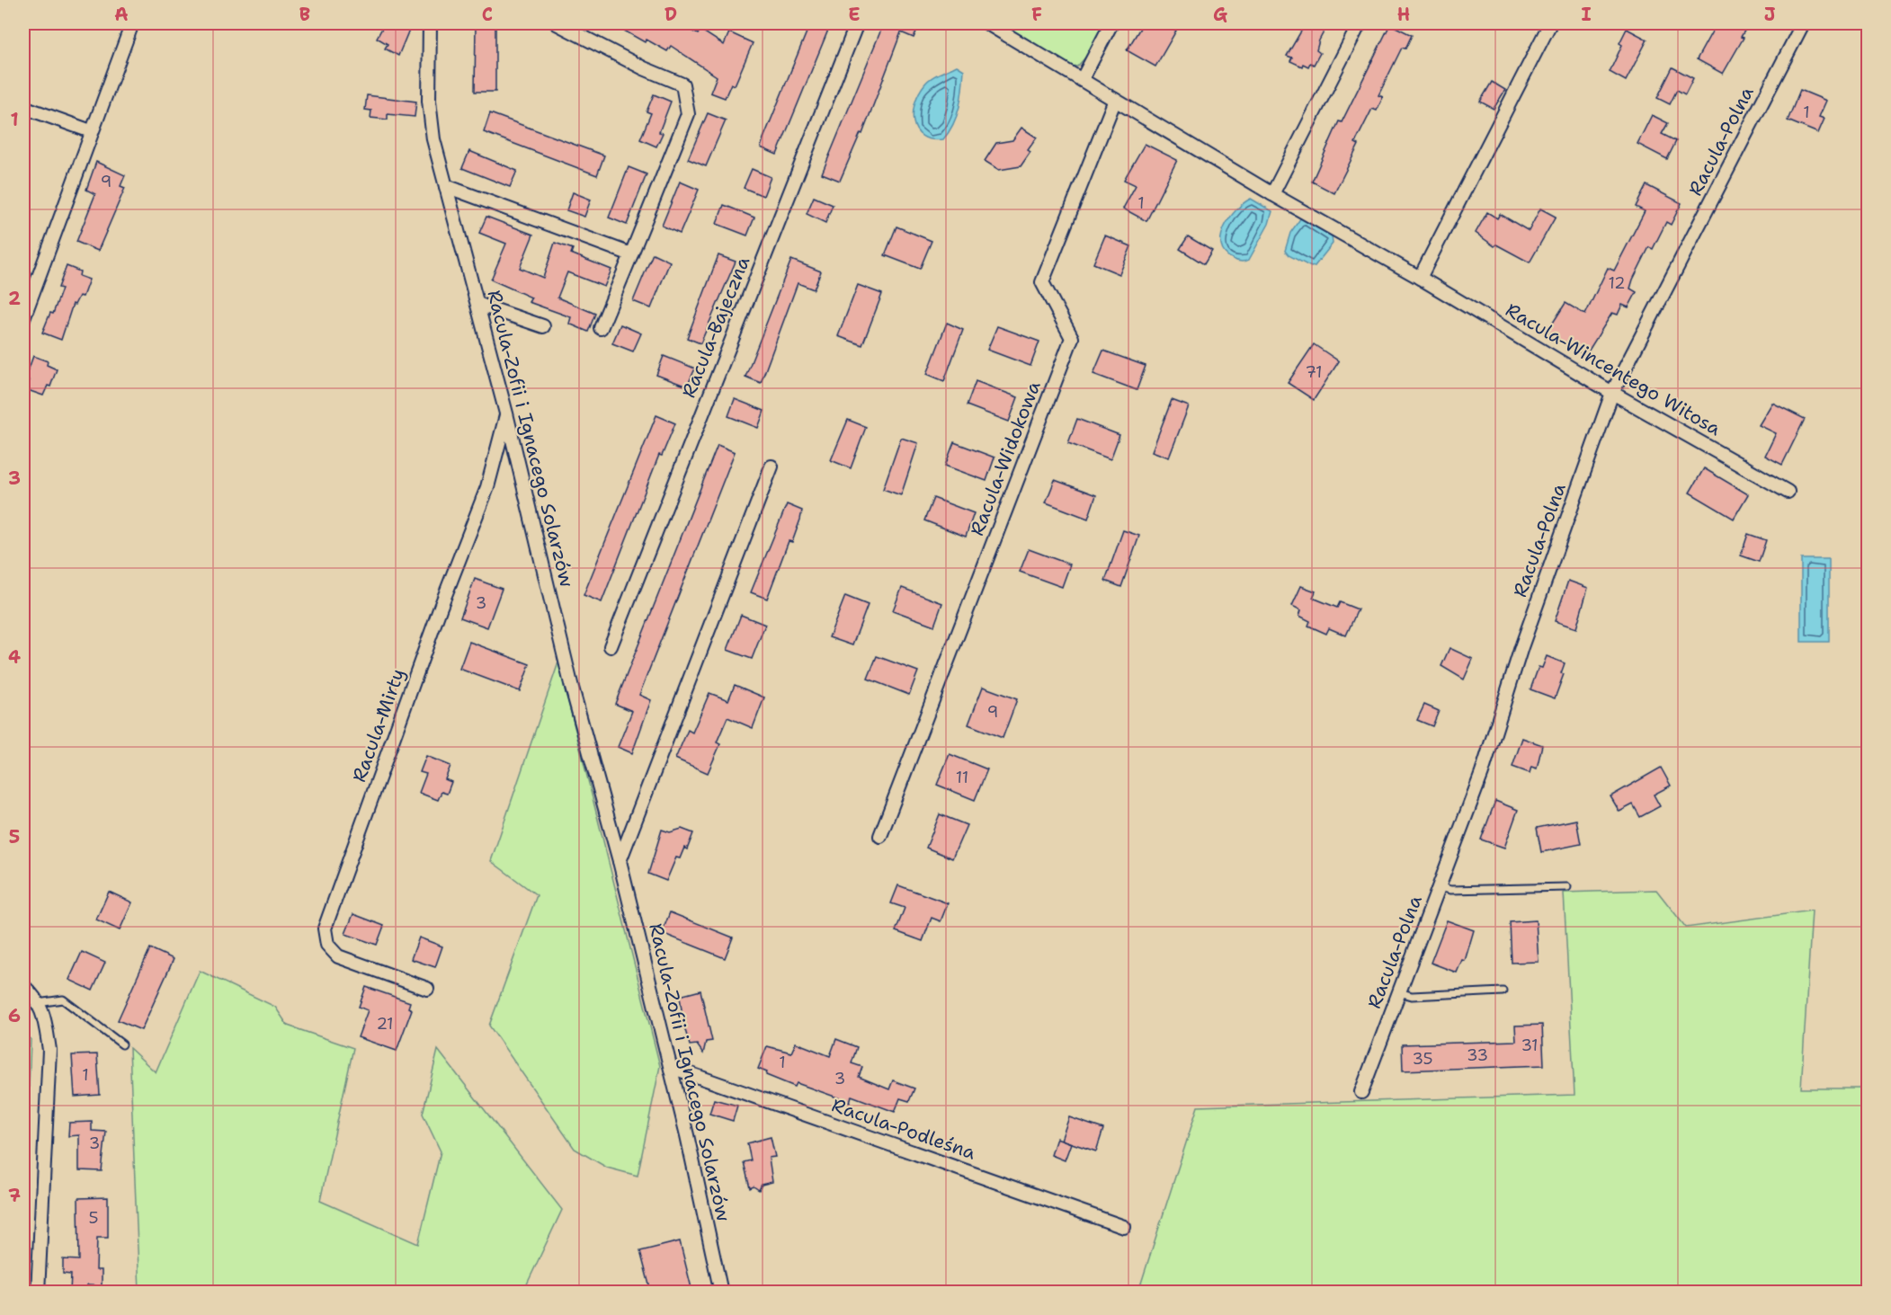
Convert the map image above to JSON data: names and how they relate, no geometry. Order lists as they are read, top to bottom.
{
  "streets": {
    "street": [
      "Racula-Polna",
      "Racula-Bajeczna",
      "Racula-Wincentego Witosa",
      "Racula-Zofii i Ignacego Solarzów",
      "Racula-Widokowa",
      "Racula-Mirty",
      "Racula-Podleśna"
    ]
  },
  "crossings": [
    ["Racula-Polna", "Racula-Wincentego Witosa"],
    ["Racula-Wincentego Witosa", "Racula-Widokowa"],
    ["Racula-Zofii i Ignacego Solarzów", "Racula-Mirty"],
    ["Racula-Zofii i Ignacego Solarzów", "Racula-Podleśna"]
  ],
  "house_numbers": [
    "1",
    "9",
    "1",
    "12",
    "71",
    "3",
    "9",
    "11",
    "21",
    "31",
    "33",
    "35",
    "1",
    "1",
    "3",
    "3",
    "5"
  ],
  "grid": {
    "columns": [
      "A",
      "B",
      "C",
      "D",
      "E",
      "F",
      "G",
      "H",
      "I",
      "J"
    ],
    "rows": [
      "1",
      "2",
      "3",
      "4",
      "5",
      "6",
      "7"
    ]
  }
}
